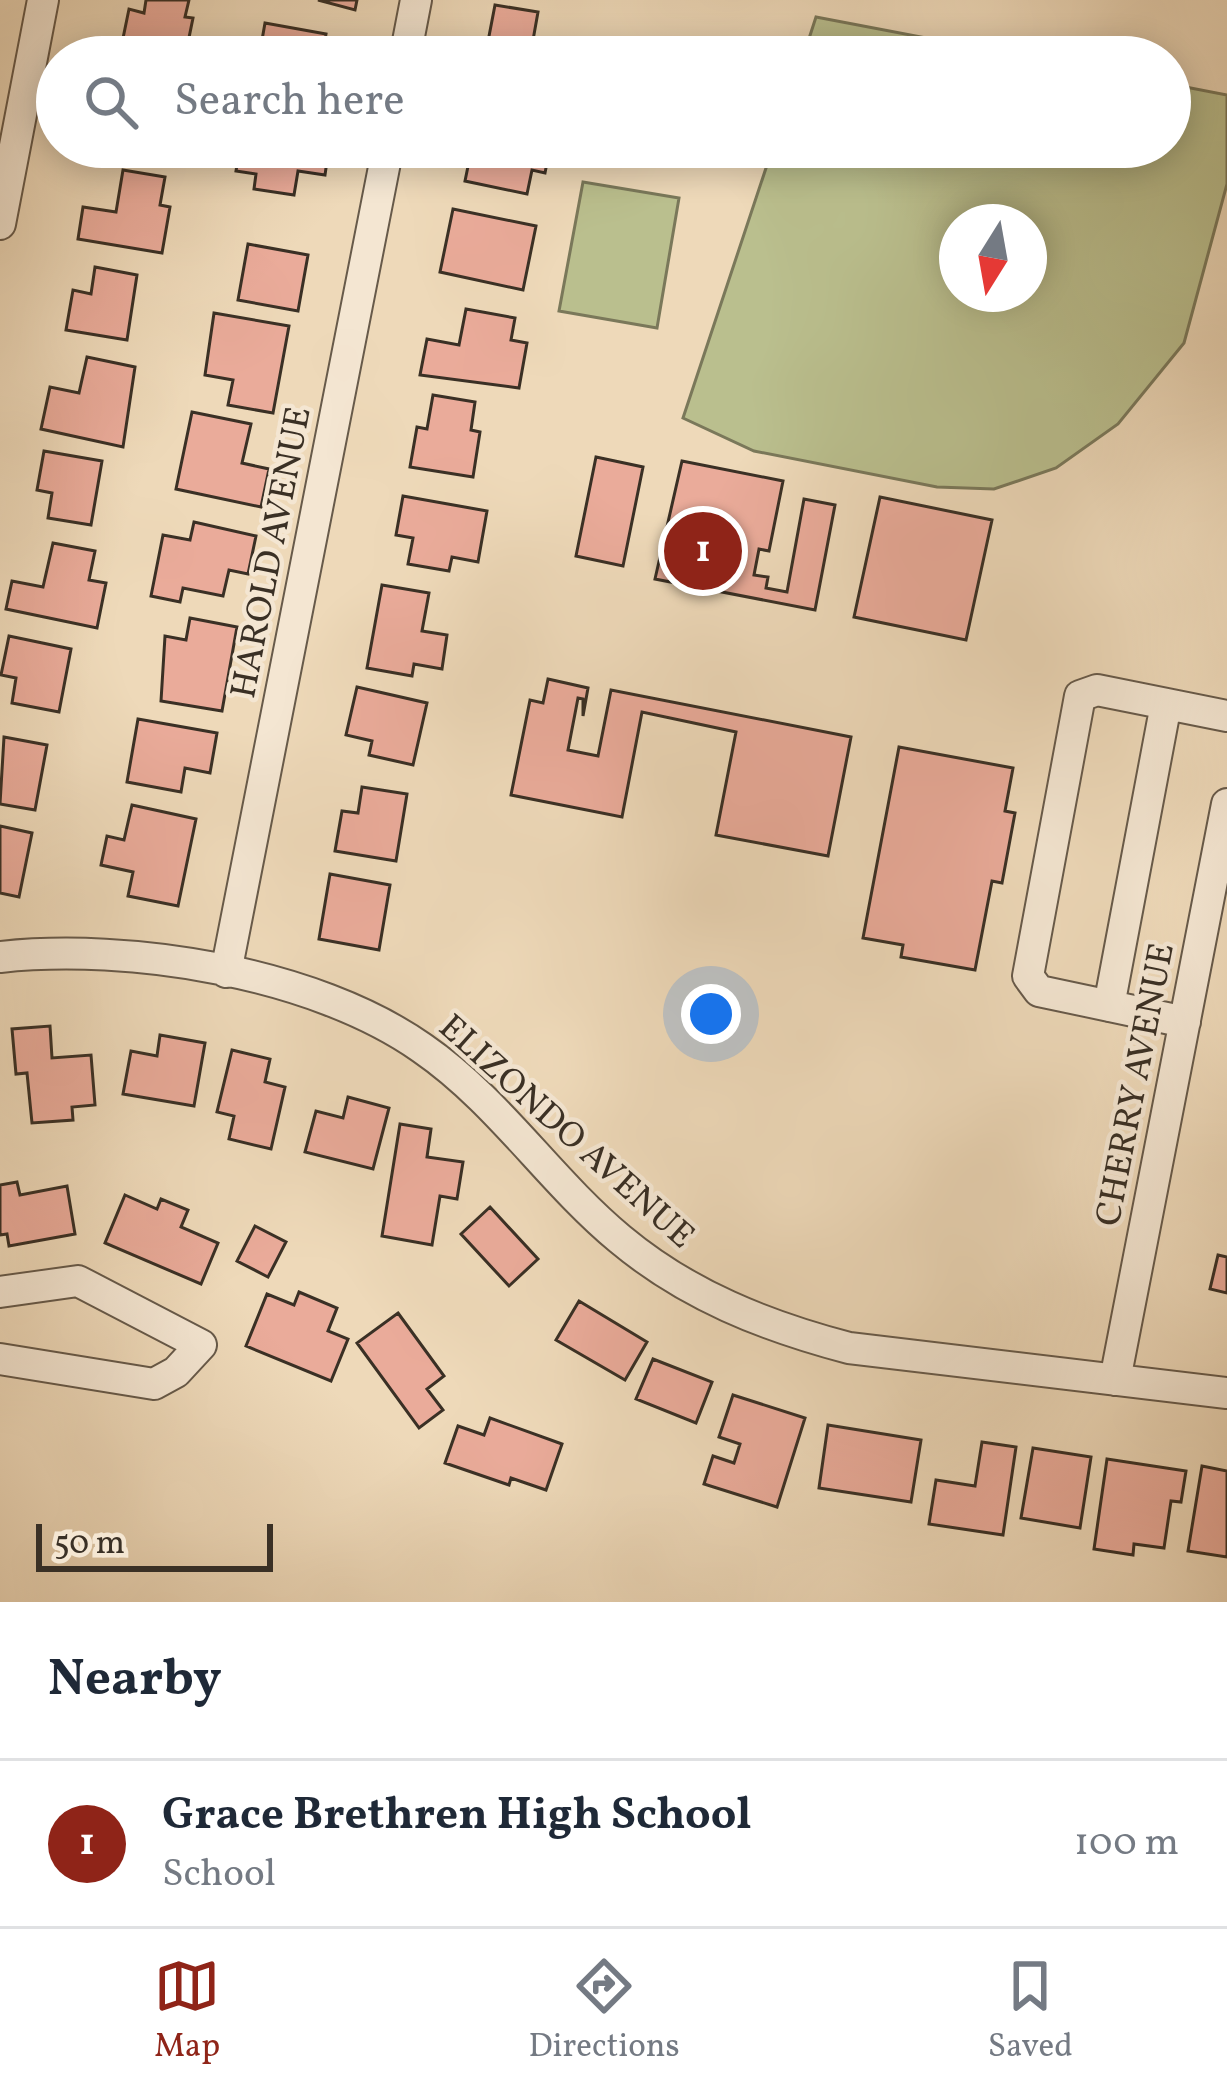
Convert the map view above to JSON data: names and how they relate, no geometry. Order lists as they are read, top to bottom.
{
  "streets": {
    "street": ["HAROLD AVENUE", "CHERRY AVENUE", "ELIZONDO AVENUE"]
  },
  "crossings": [
    ["HAROLD AVENUE", "ELIZONDO AVENUE"],
    ["CHERRY AVENUE", "ELIZONDO AVENUE"]
  ],
  "scale_bar": "50 m",
  "north": "bottom",
  "page": {
    "search": "Search here",
    "pins": "1",
    "scale": "50 m",
    "heading": "Nearby",
    "list": [
      {
        "mark": "1",
        "name": "Grace Brethren High School",
        "note": "School",
        "value": "100 m"
      }
    ],
    "nav": ["Map", "Directions", "Saved"]
  }
}
